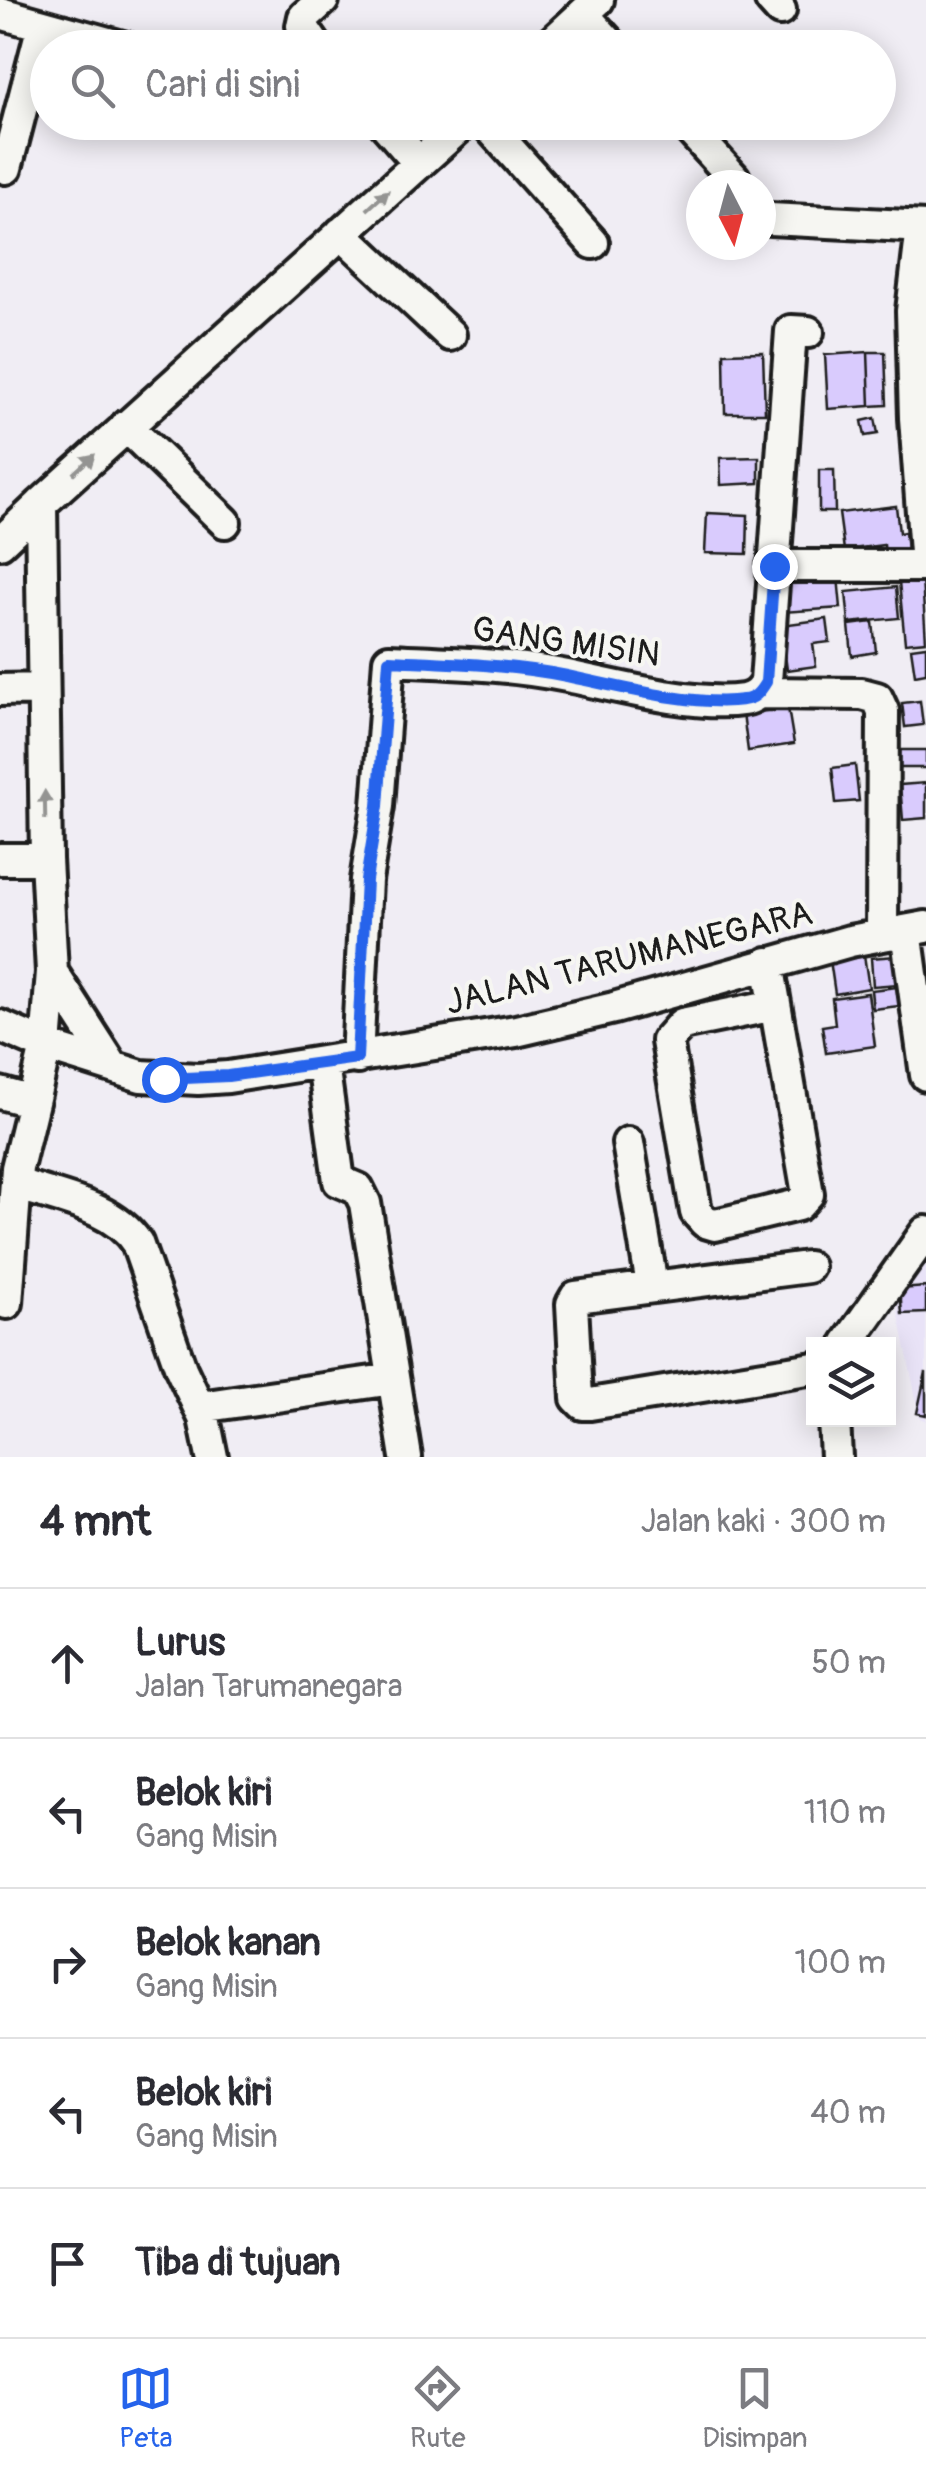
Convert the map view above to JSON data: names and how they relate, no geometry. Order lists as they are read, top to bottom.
{
  "streets": {
    "street": ["GANG MISIN", "JALAN TARUMANEGARA"]
  },
  "crossings": [
    ["GANG MISIN", "JALAN TARUMANEGARA"]
  ],
  "north": "bottom",
  "page": {
    "search": "Cari di sini",
    "heading": ["4 mnt", "Jalan kaki · 300 m"],
    "list": [
      ["Lurus", "Jalan Tarumanegara", "50 m"],
      ["Belok kiri", "Gang Misin", "110 m"],
      ["Belok kanan", "Gang Misin", "100 m"],
      ["Belok kiri", "Gang Misin", "40 m"],
      "Tiba di tujuan"
    ],
    "nav": ["Peta", "Rute", "Disimpan"]
  }
}
